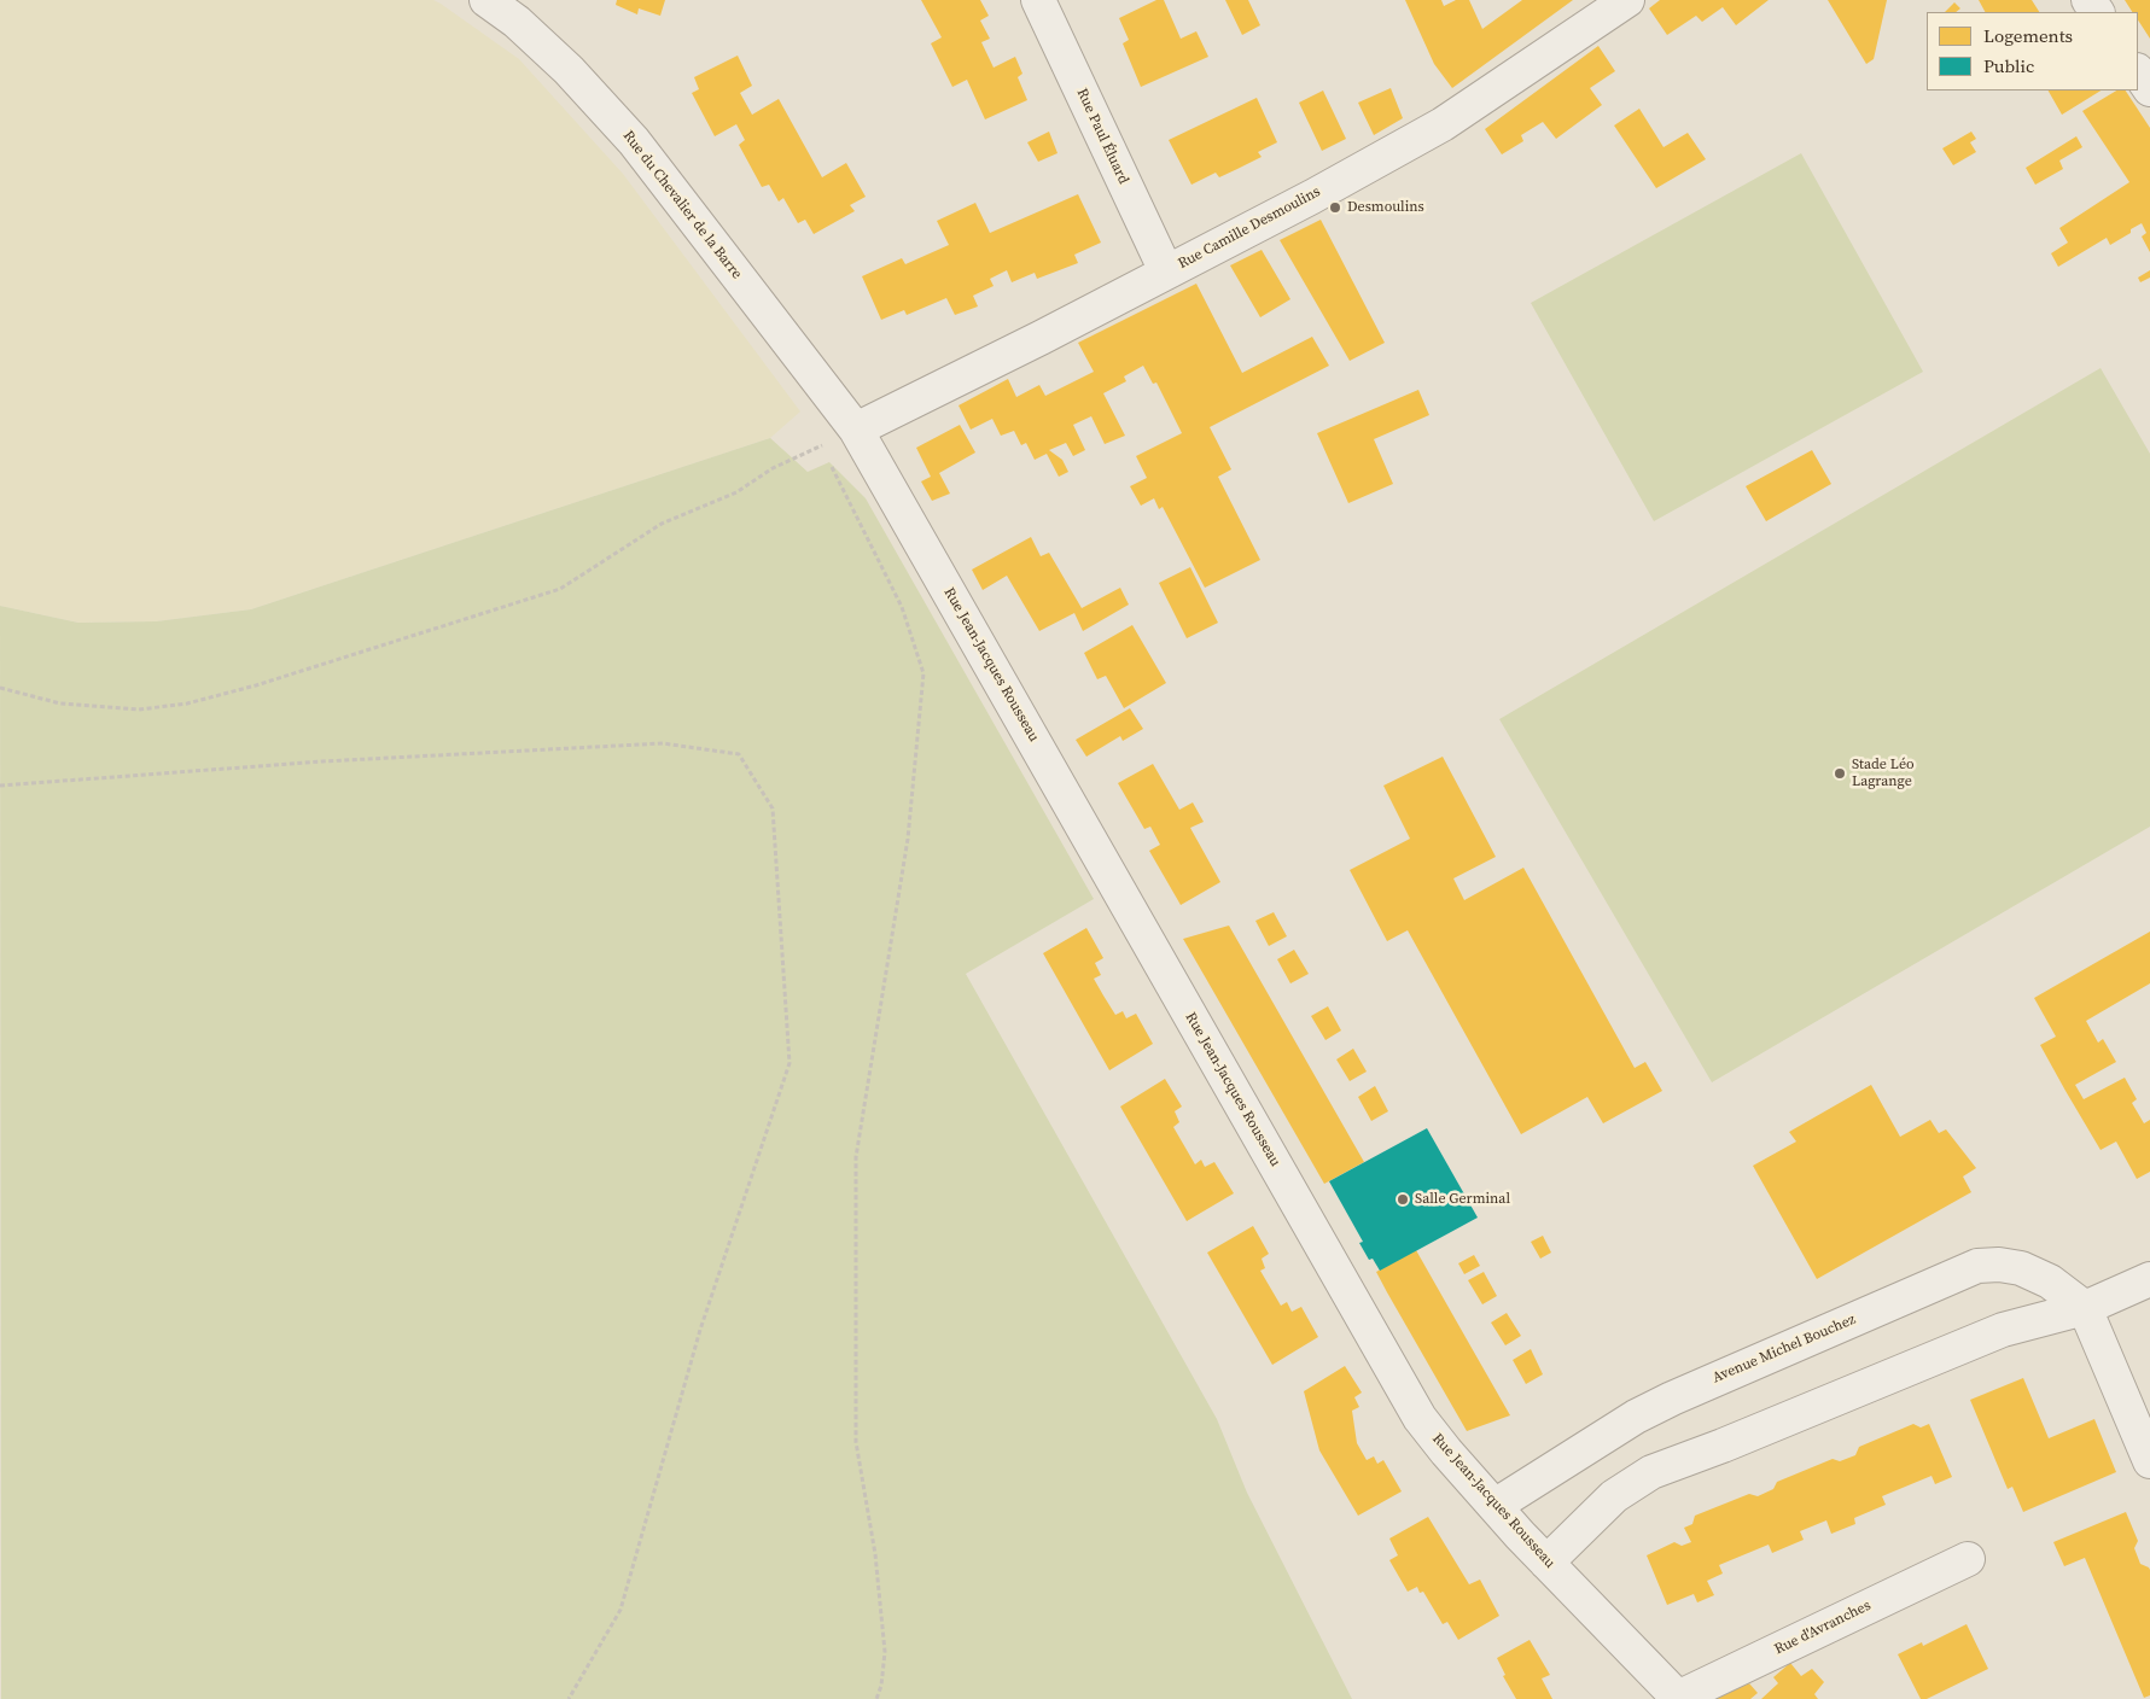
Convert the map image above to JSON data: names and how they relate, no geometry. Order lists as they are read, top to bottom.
{
  "streets": {
    "street": [
      "Rue Paul Éluard",
      "Rue du Chevalier de la Barre",
      "Rue Camille Desmoulins",
      "Rue Jean-Jacques Rousseau",
      "Avenue Michel Bouchez",
      "Rue d'Avranches"
    ]
  },
  "crossings": [
    ["Rue Paul Éluard", "Rue Camille Desmoulins"],
    ["Rue du Chevalier de la Barre", "Rue Camille Desmoulins"],
    ["Rue du Chevalier de la Barre", "Rue Jean-Jacques Rousseau"],
    ["Rue Camille Desmoulins", "Rue Jean-Jacques Rousseau"],
    ["Rue Jean-Jacques Rousseau", "Avenue Michel Bouchez"],
    ["Rue Jean-Jacques Rousseau", "Rue d'Avranches"]
  ],
  "places": ["Desmoulins", "Stade Léo Lagrange", "Salle Germinal"],
  "legend": ["Logements", "Public"]
}
